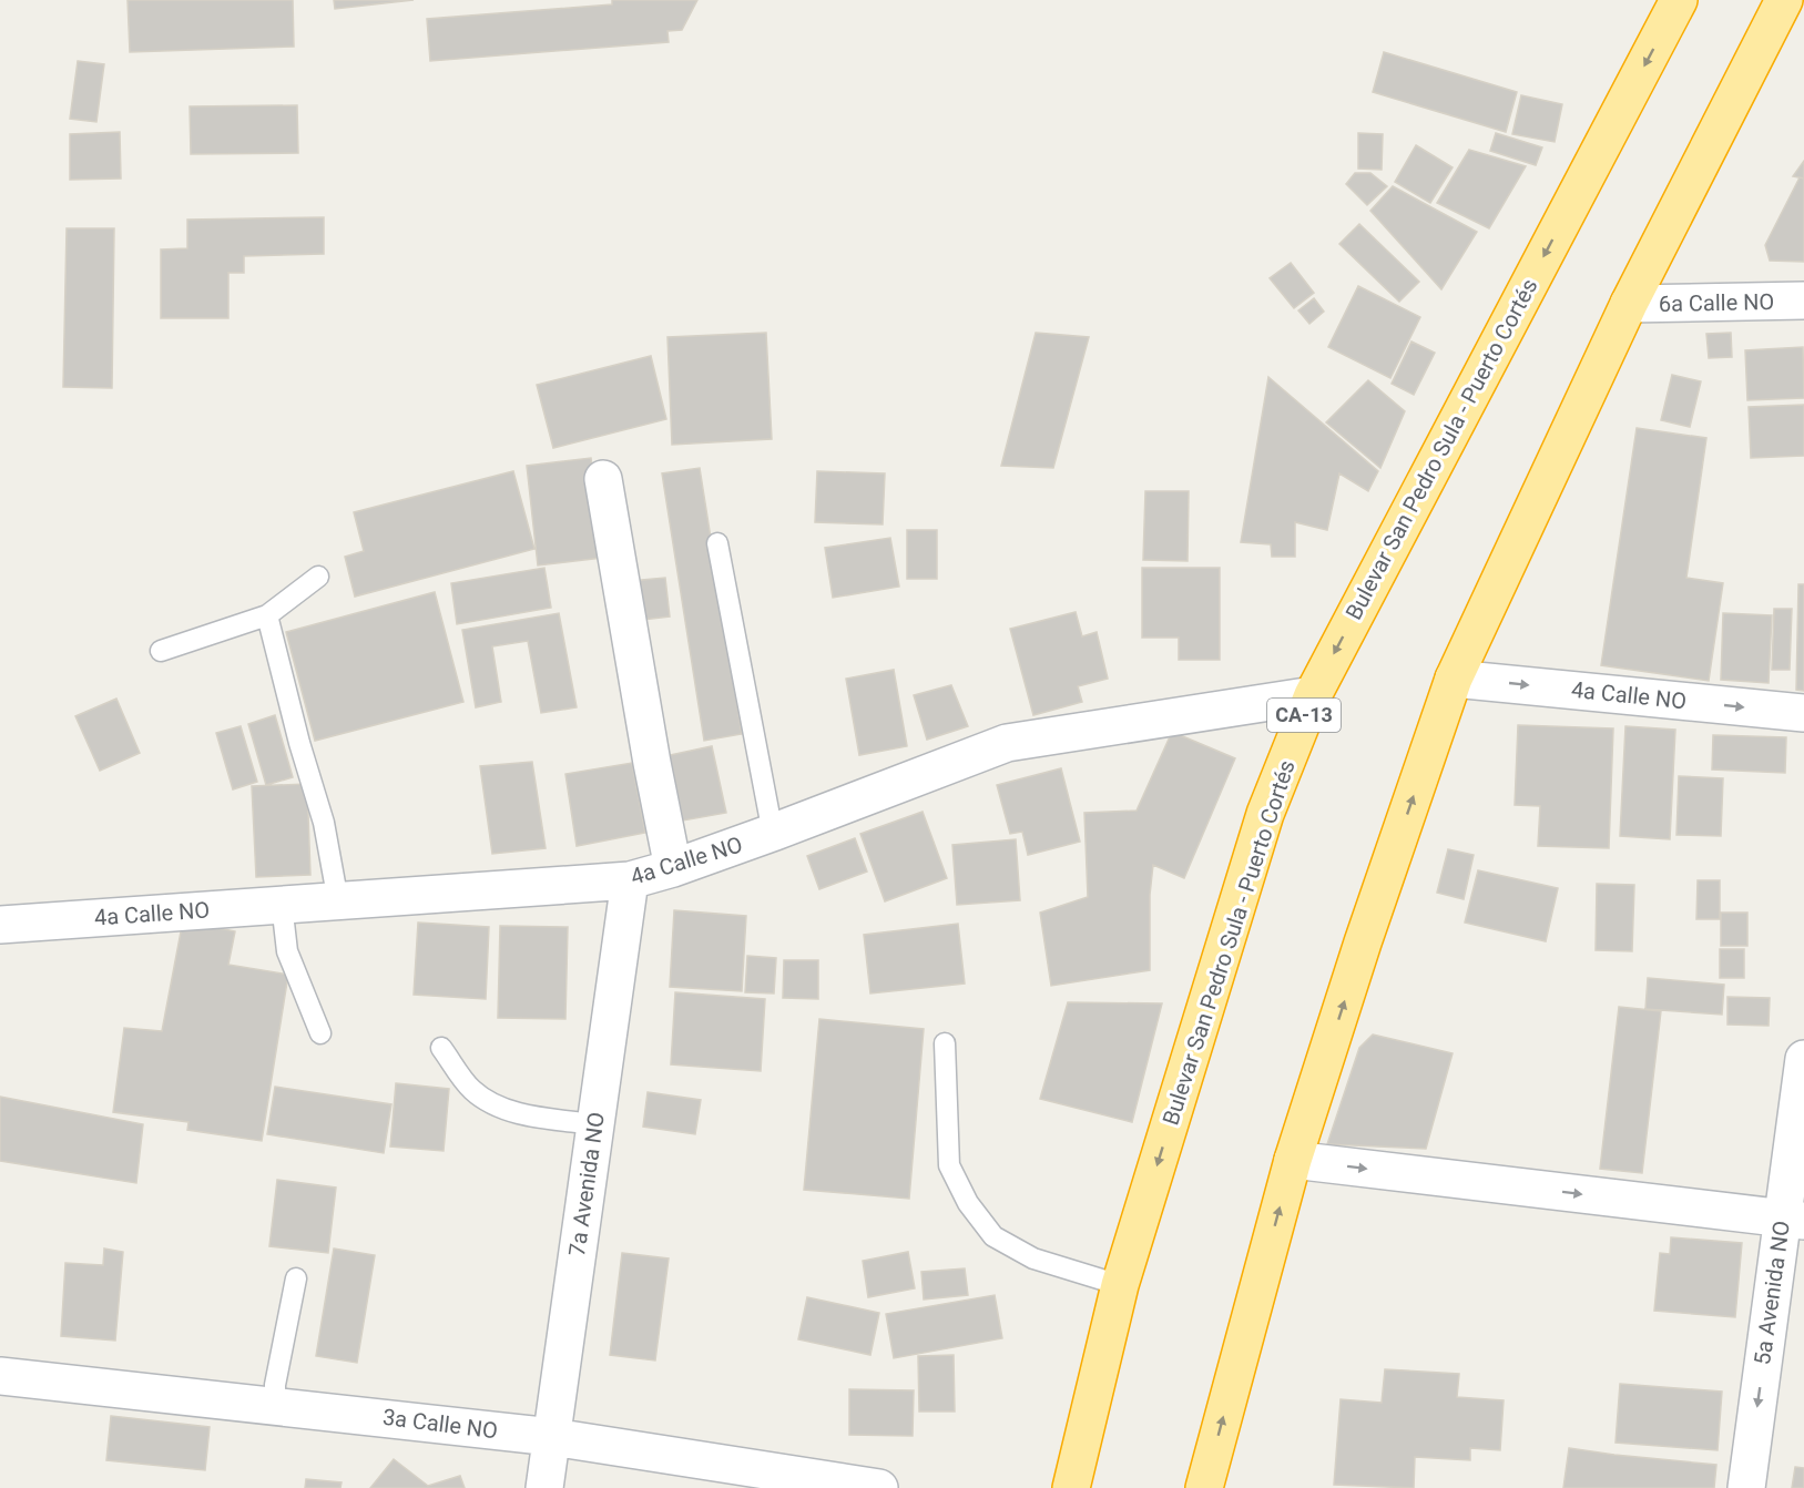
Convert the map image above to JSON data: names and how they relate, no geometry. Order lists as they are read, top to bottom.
{
  "streets": {
    "highway": ["Bulevar San Pedro Sula - Puerto Cortés", "CA-13"],
    "street": [
      "6a Calle NO",
      "4a Calle NO",
      "7a Avenida NO",
      "5a Avenida NO",
      "3a Calle NO"
    ]
  },
  "crossings": [
    ["Bulevar San Pedro Sula - Puerto Cortés", "4a Calle NO"],
    ["4a Calle NO", "7a Avenida NO"],
    ["7a Avenida NO", "3a Calle NO"]
  ],
  "one_way": ["5a Avenida NO"]
}
